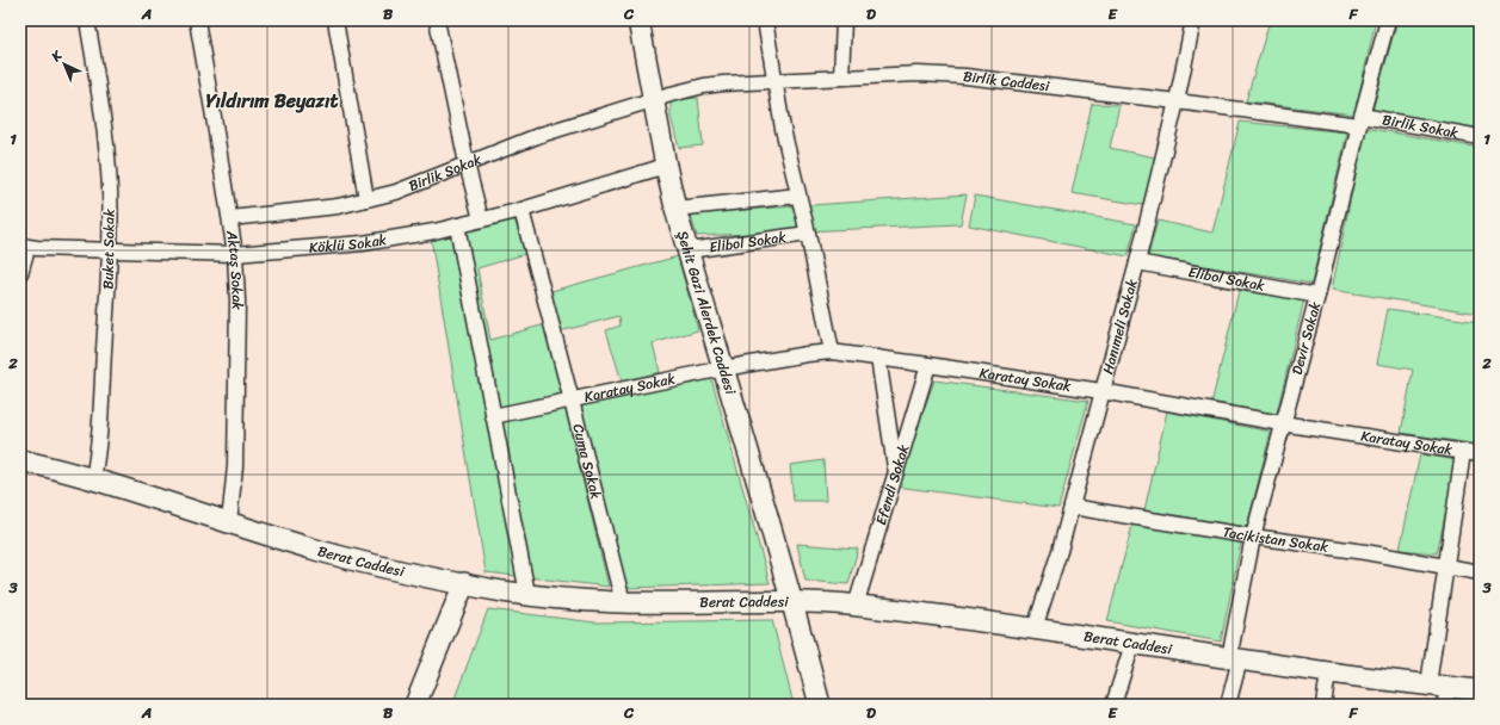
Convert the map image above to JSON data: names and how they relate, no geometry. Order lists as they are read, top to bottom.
{
  "streets": {
    "street": [
      "Birlik Caddesi",
      "Birlik Sokak",
      "Elibol Sokak",
      "Köklü Sokak",
      "Buket Sokak",
      "Aktaş Sokak",
      "Şehit Gazi Alerdek Caddesi",
      "Hanımeli Sokak",
      "Devir Sokak",
      "Karatay Sokak",
      "Cuma Sokak",
      "Efendi Sokak",
      "Tacikistan Sokak",
      "Berat Caddesi"
    ]
  },
  "crossings": [
    ["Birlik Caddesi", "Birlik Sokak"],
    ["Birlik Caddesi", "Şehit Gazi Alerdek Caddesi"],
    ["Birlik Caddesi", "Hanımeli Sokak"],
    ["Birlik Caddesi", "Devir Sokak"],
    ["Birlik Sokak", "Aktaş Sokak"],
    ["Birlik Sokak", "Şehit Gazi Alerdek Caddesi"],
    ["Birlik Sokak", "Devir Sokak"],
    ["Elibol Sokak", "Şehit Gazi Alerdek Caddesi"],
    ["Elibol Sokak", "Hanımeli Sokak"],
    ["Elibol Sokak", "Devir Sokak"],
    ["Köklü Sokak", "Buket Sokak"],
    ["Köklü Sokak", "Aktaş Sokak"],
    ["Köklü Sokak", "Şehit Gazi Alerdek Caddesi"],
    ["Köklü Sokak", "Cuma Sokak"],
    ["Buket Sokak", "Berat Caddesi"],
    ["Aktaş Sokak", "Berat Caddesi"],
    ["Şehit Gazi Alerdek Caddesi", "Karatay Sokak"],
    ["Şehit Gazi Alerdek Caddesi", "Berat Caddesi"],
    ["Hanımeli Sokak", "Karatay Sokak"],
    ["Hanımeli Sokak", "Tacikistan Sokak"],
    ["Hanımeli Sokak", "Berat Caddesi"],
    ["Devir Sokak", "Karatay Sokak"],
    ["Devir Sokak", "Tacikistan Sokak"],
    ["Devir Sokak", "Berat Caddesi"],
    ["Karatay Sokak", "Cuma Sokak"],
    ["Karatay Sokak", "Efendi Sokak"],
    ["Cuma Sokak", "Berat Caddesi"],
    ["Efendi Sokak", "Berat Caddesi"]
  ],
  "districts": ["Yıldırım Beyazıt"],
  "north": "top left",
  "grid": {
    "columns": [
      "A",
      "B",
      "C",
      "D",
      "E",
      "F"
    ],
    "rows": ["1", "2", "3"]
  }
}
